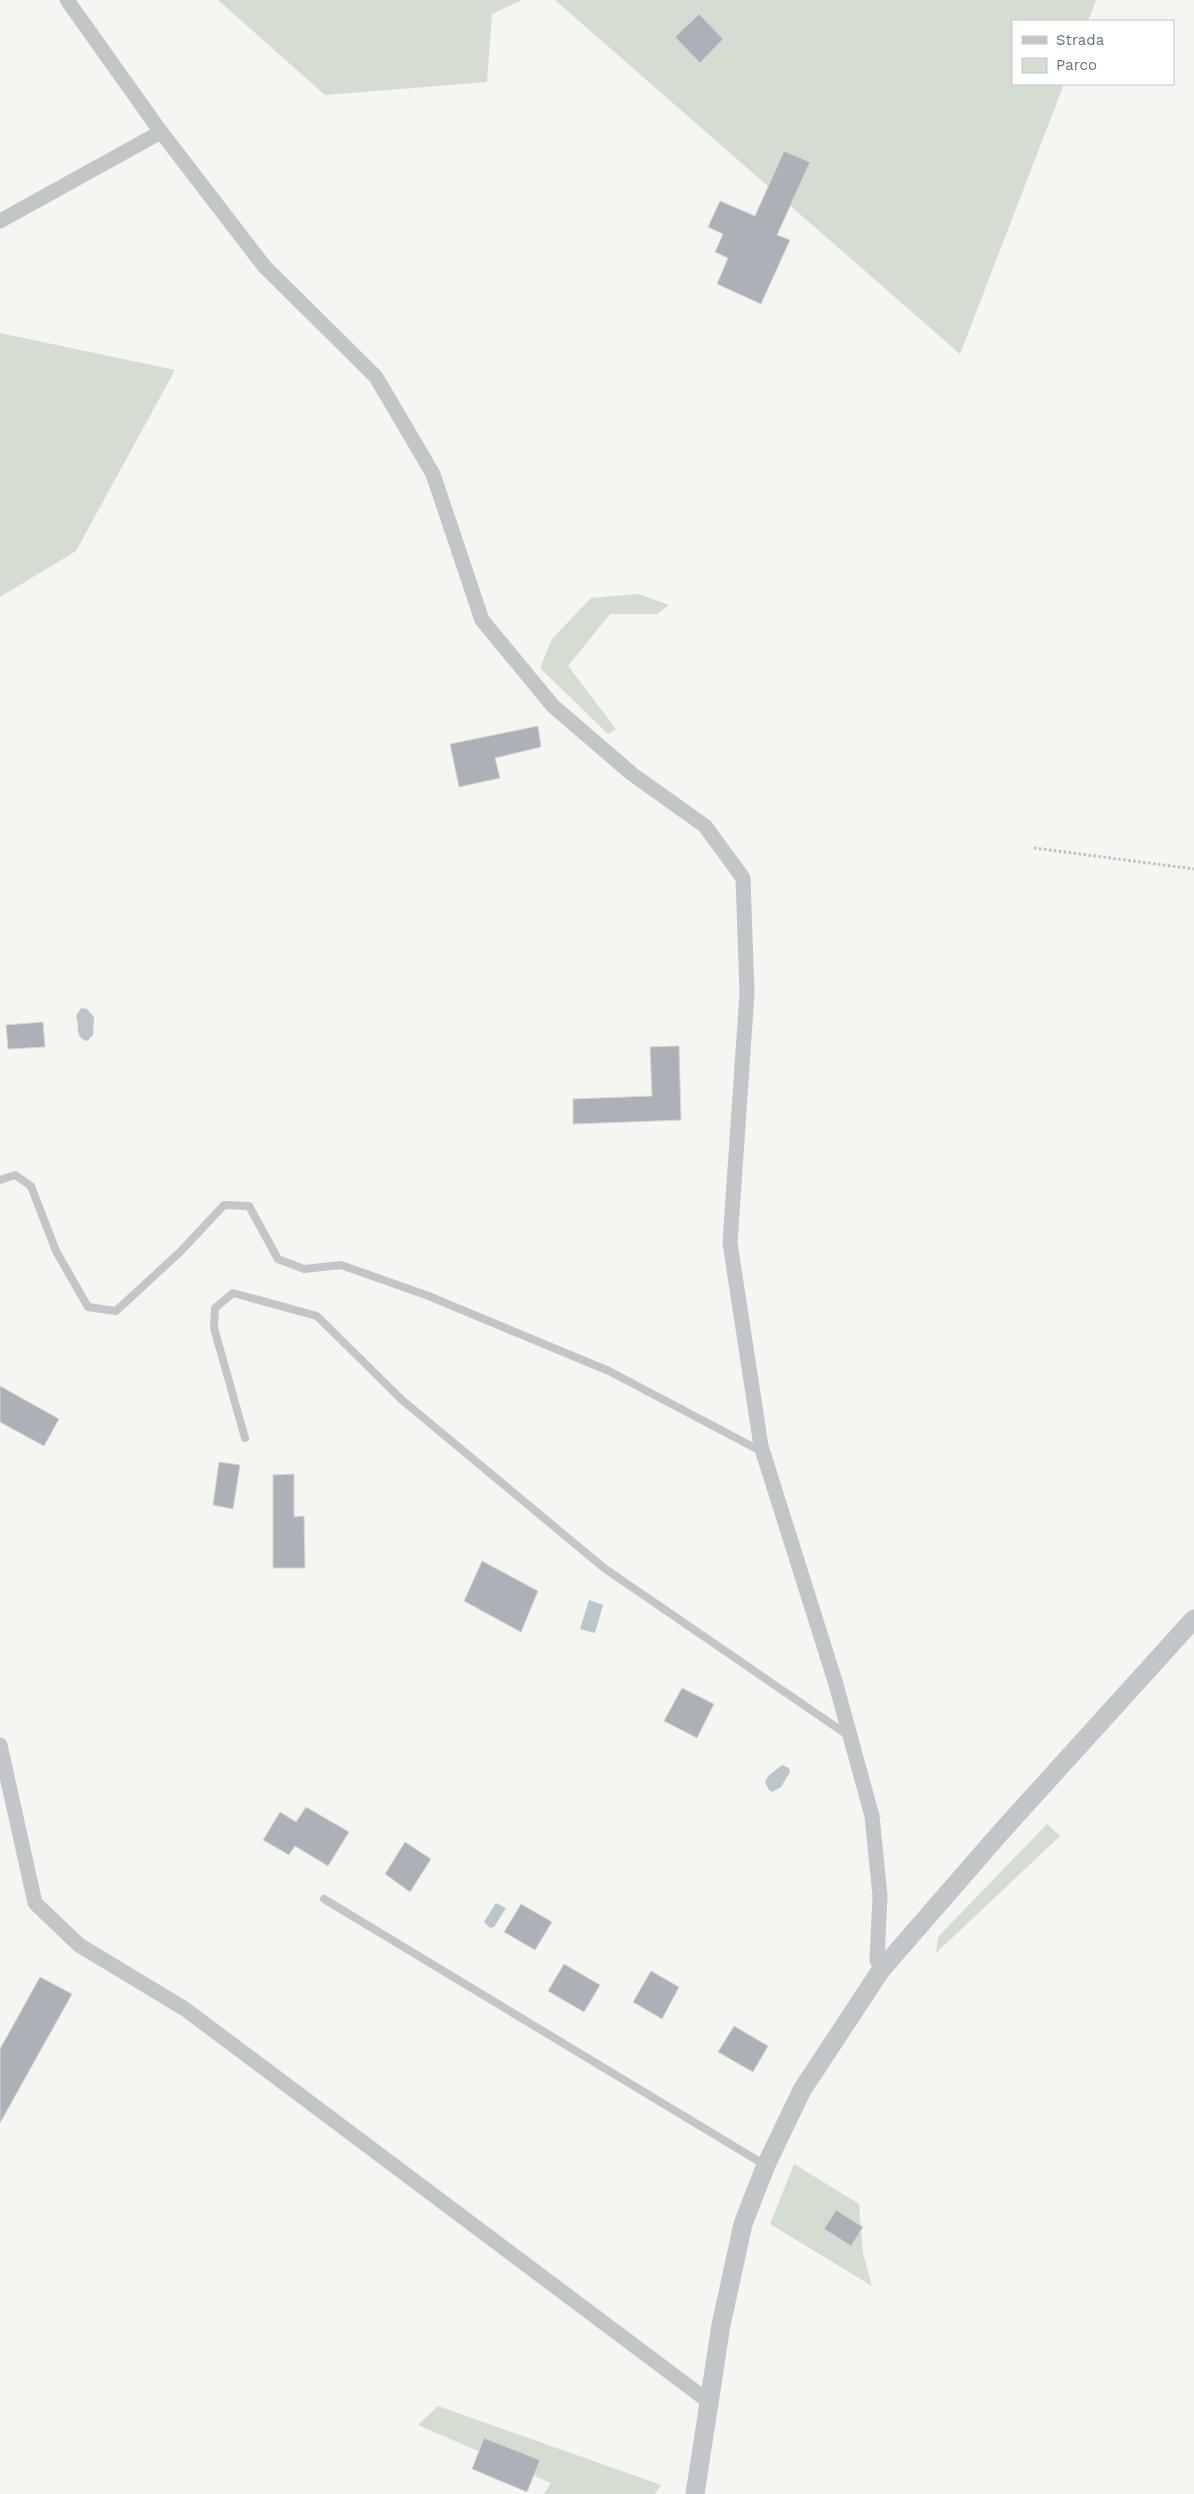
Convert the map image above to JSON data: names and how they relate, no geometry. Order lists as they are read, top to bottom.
{
  "legend": ["Strada", "Parco"]
}
